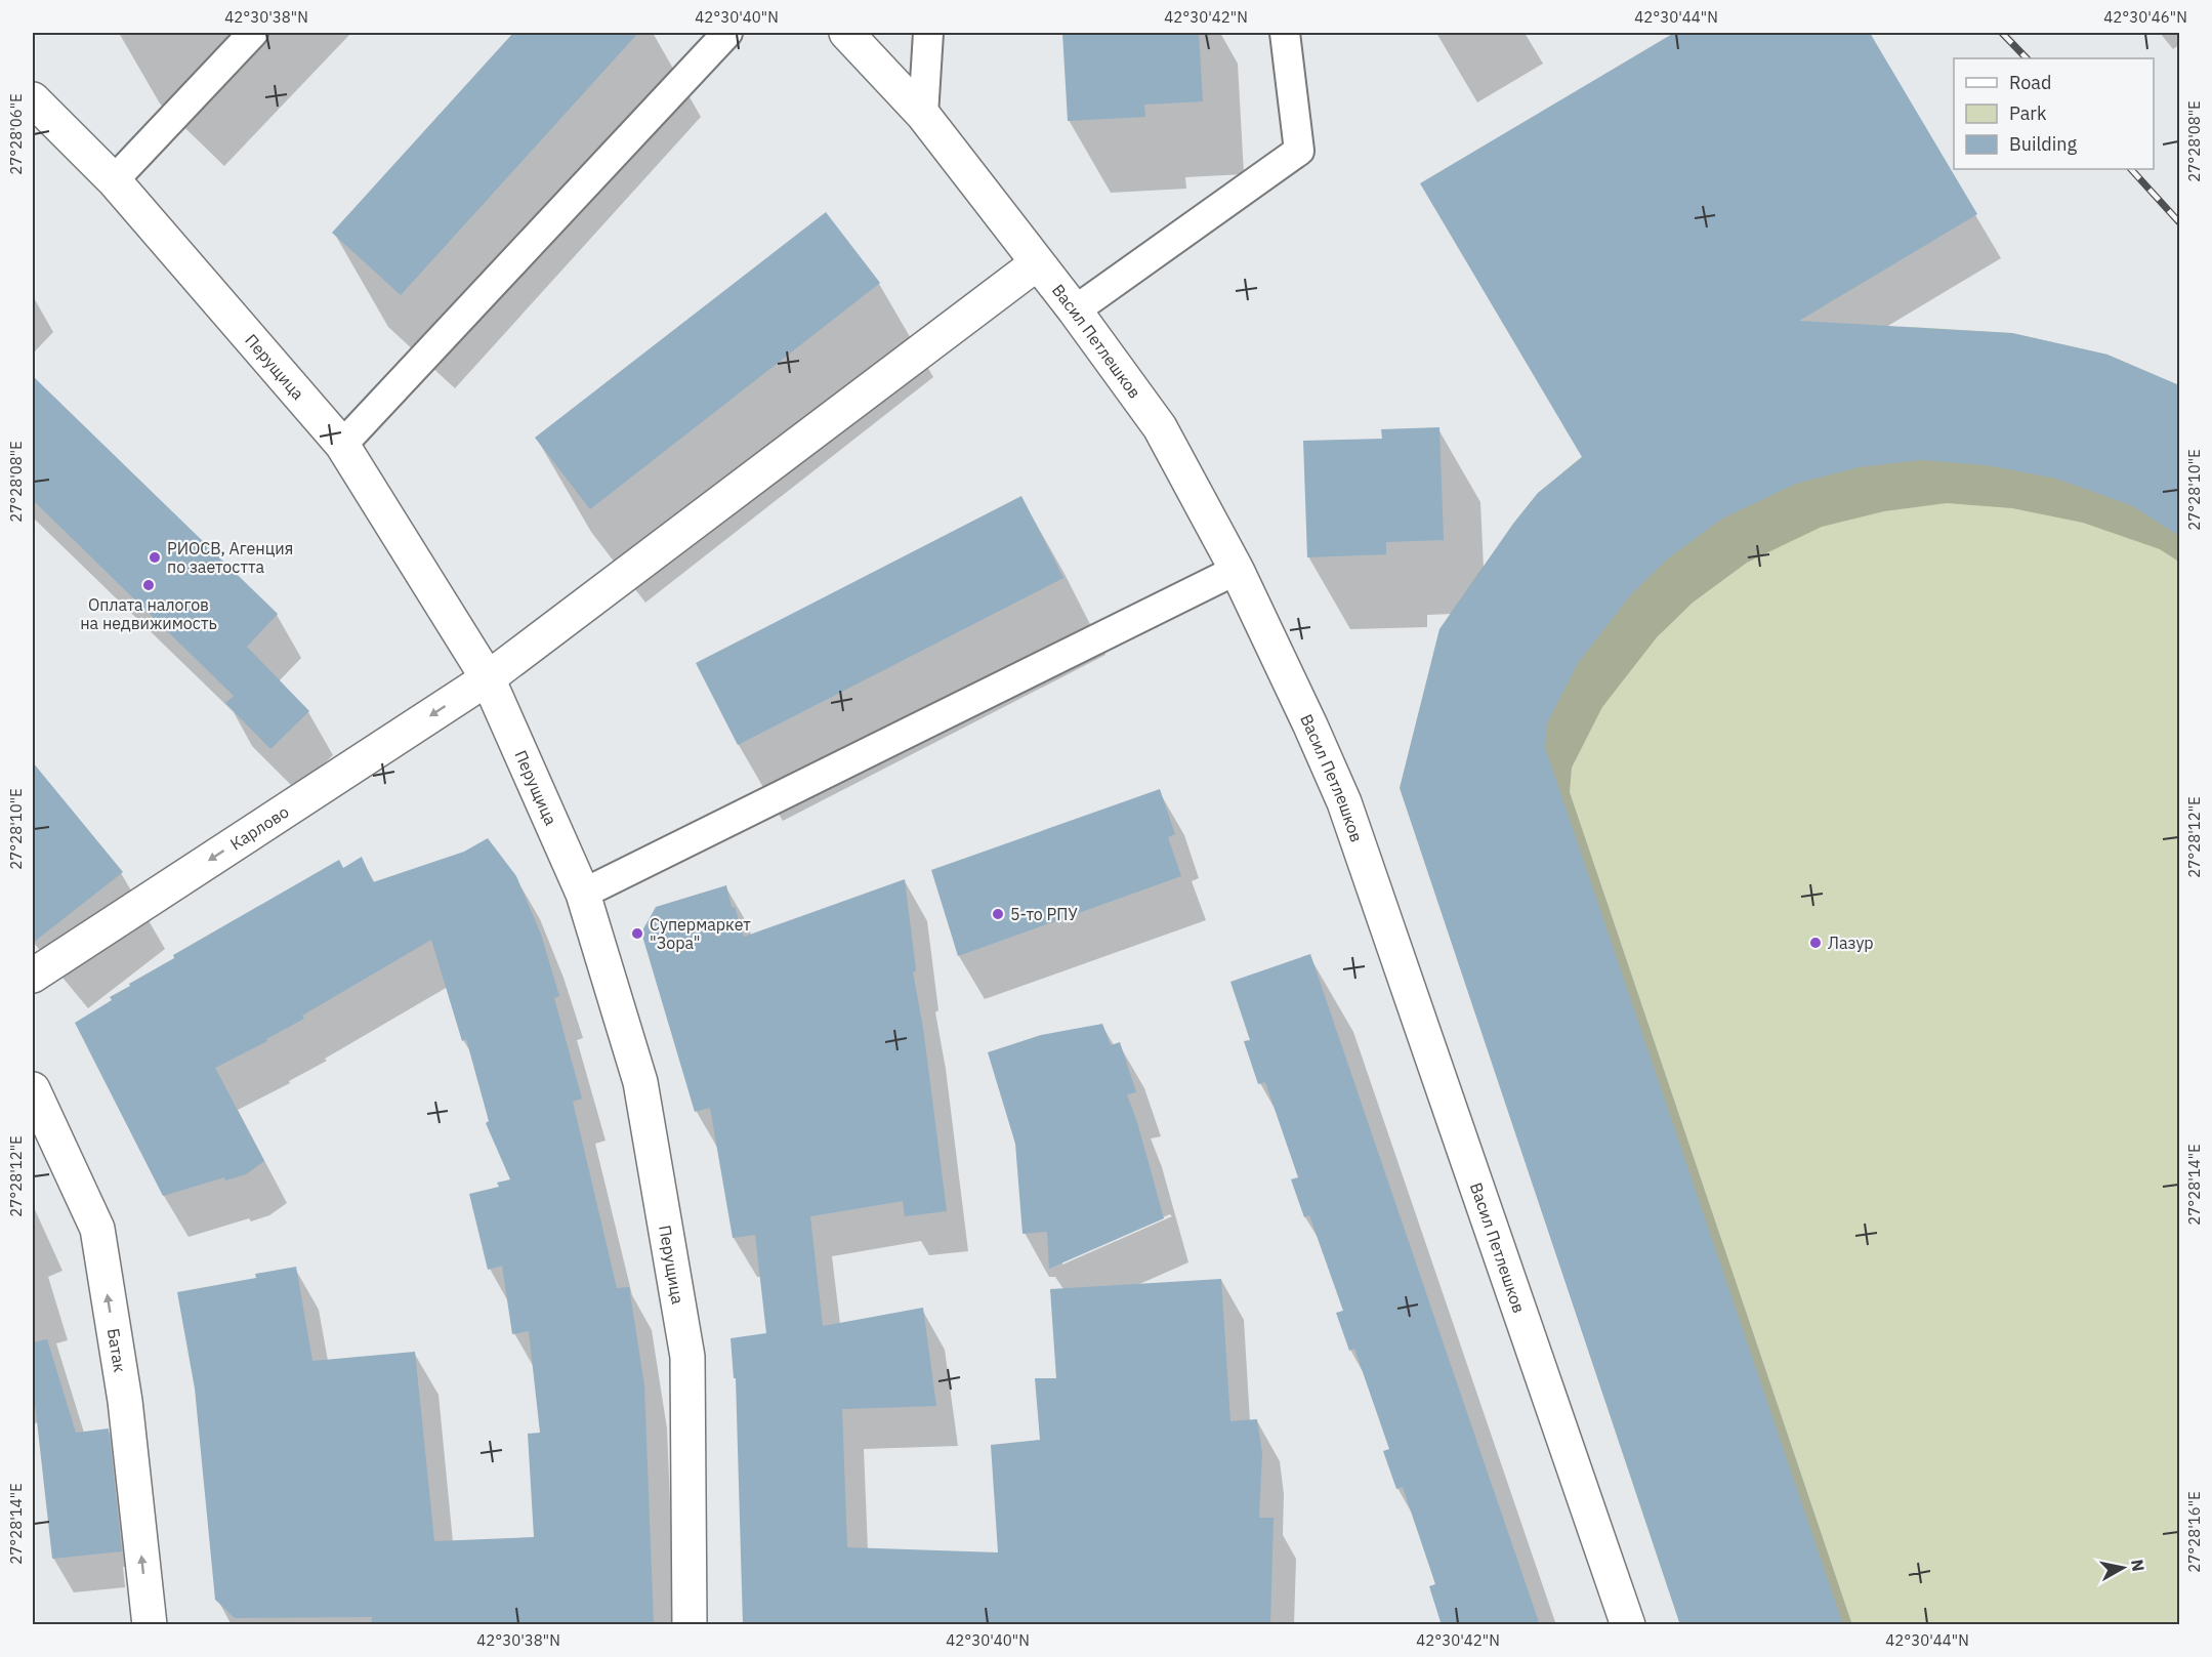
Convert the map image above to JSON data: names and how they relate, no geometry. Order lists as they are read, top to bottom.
{
  "streets": {
    "street": [
      "Васил Петлешков",
      "Перущица",
      "Карлово",
      "Батак"
    ]
  },
  "crossings": [
    ["Васил Петлешков", "Карлово"],
    ["Перущица", "Карлово"]
  ],
  "one_way": ["Карлово", "Батак"],
  "places": [
    "РИОСВ, Агенция по заетостта",
    "Оплата налогов на недвижимость",
    "5-то РПУ",
    "Супермаркет \"Зора\"",
    "Лазур"
  ],
  "legend": ["Road", "Park", "Building"],
  "north": "right",
  "coordinates": [
    "42°30'38\"N",
    "42°30'40\"N",
    "42°30'42\"N",
    "42°30'44\"N",
    "42°30'46\"N",
    "27°28'06\"E",
    "27°28'08\"E",
    "27°28'10\"E",
    "27°28'12\"E",
    "27°28'14\"E",
    "27°28'16\"E"
  ]
}
